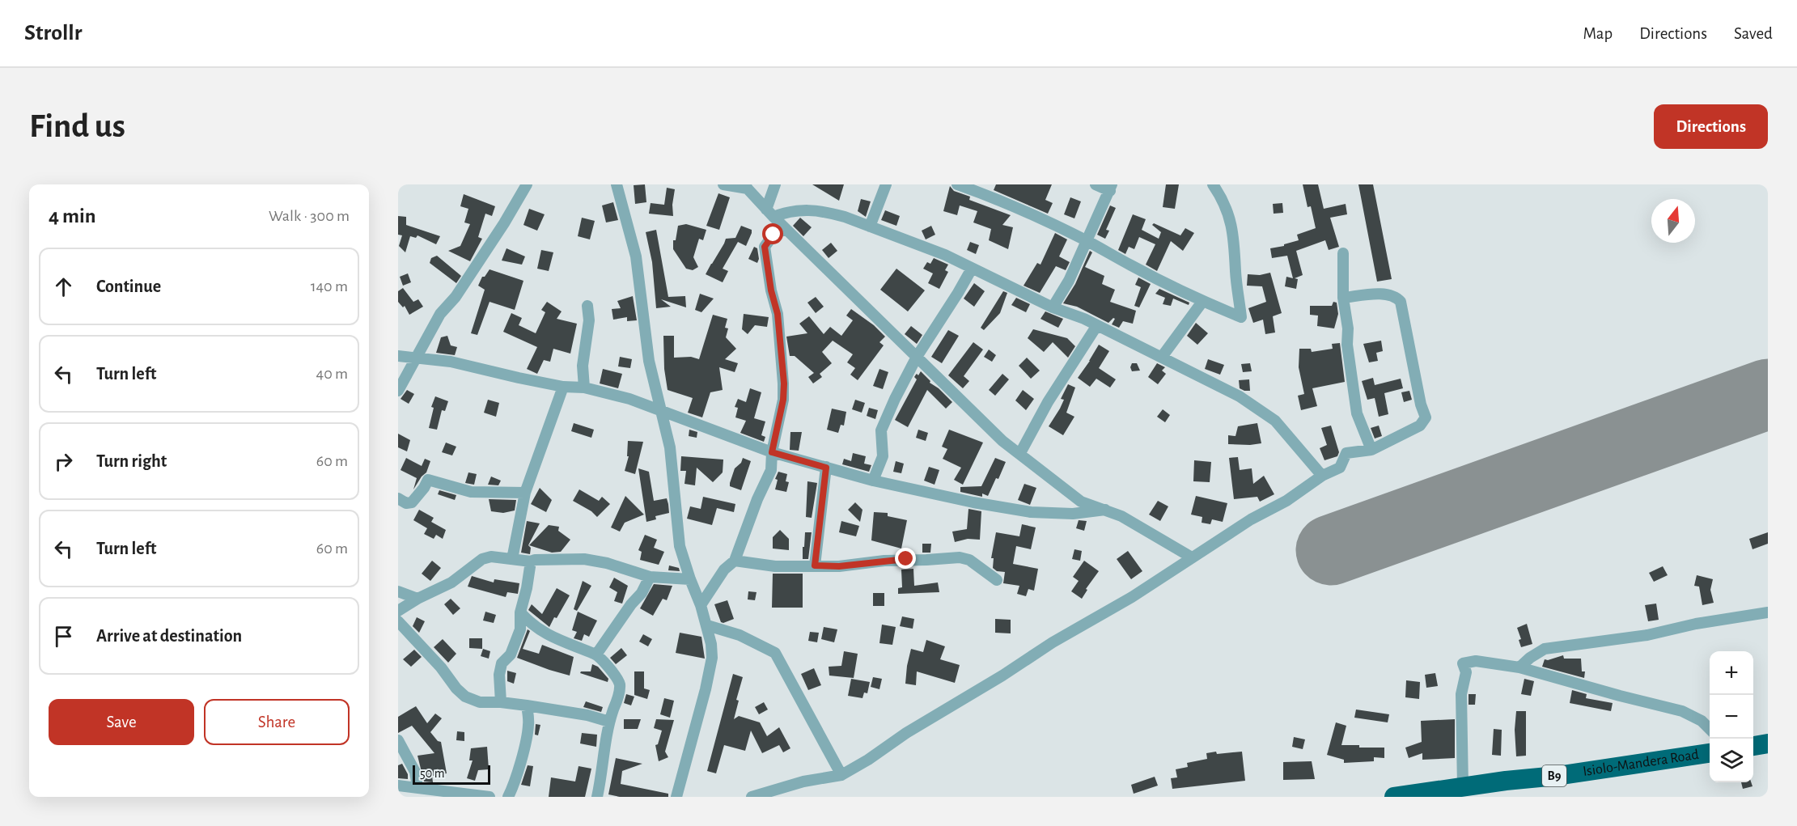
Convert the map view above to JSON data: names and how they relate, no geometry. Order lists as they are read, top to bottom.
{
  "streets": {
    "highway": ["Isiolo-Mandera Road", "B9"]
  },
  "scale_bar": "50 m",
  "north": "top",
  "page": {
    "header": "Strollr",
    "nav": ["Map", "Directions", "Saved"],
    "buttons": [
      "Directions",
      ["Save", "Share"]
    ],
    "title": "Find us",
    "heading": ["4 min", "Walk · 300 m"],
    "list": [
      ["Continue", "140 m"],
      ["Turn left", "40 m"],
      ["Turn right", "60 m"],
      ["Turn left", "60 m"],
      "Arrive at destination"
    ],
    "map_buttons": ["+", "−"],
    "scale": "50 m"
  }
}
